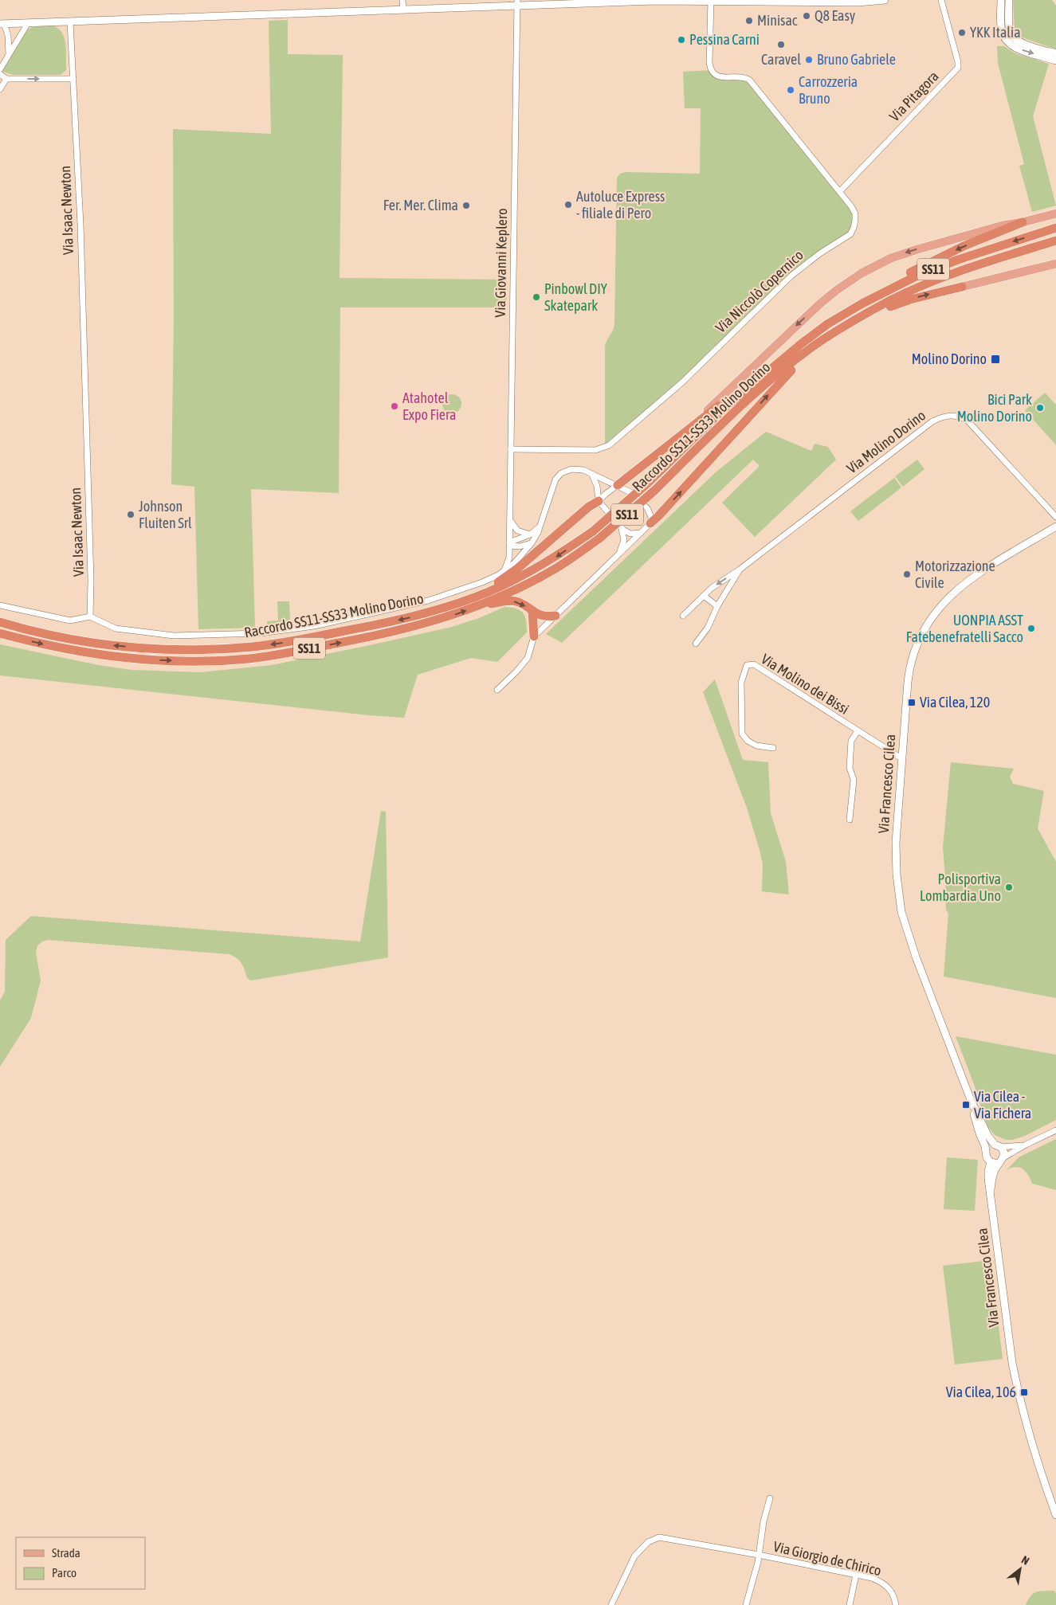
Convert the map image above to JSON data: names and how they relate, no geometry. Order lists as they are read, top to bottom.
{
  "streets": {
    "highway": ["SS11", "Raccordo SS11-SS33 Molino Dorino"],
    "street": [
      "Via Pitagora",
      "Via Isaac Newton",
      "Via Giovanni Keplero",
      "Via Niccolò Copernico",
      "Via Molino Dorino",
      "Via Molino dei Bissi",
      "Via Francesco Cilea",
      "Via Giorgio de Chirico"
    ]
  },
  "crossings": [
    ["Via Pitagora", "Via Niccolò Copernico"],
    ["Via Giovanni Keplero", "Via Niccolò Copernico"],
    ["SS11", "Raccordo SS11-SS33 Molino Dorino"],
    ["Via Molino dei Bissi", "Via Francesco Cilea"]
  ],
  "places": {
    "other": [
      "Q8 Easy",
      "Minisac",
      "YKK Italia",
      "Pessina Carni",
      "Caravel",
      "Bruno Gabriele",
      "Carrozzeria Bruno",
      "Autoluce Express - filiale di Pero",
      "Fer. Mer. Clima",
      "Pinbowl DIY Skatepark",
      "Atahotel Expo Fiera",
      "Bici Park Molino Dorino",
      "Johnson Fluiten Srl",
      "Motorizzazione Civile",
      "UONPIA ASST Fatebenefratelli Sacco",
      "Polisportiva Lombardia Uno"
    ],
    "transit": [
      "Molino Dorino",
      "Via Cilea, 120",
      "Via Cilea - Via Fichera",
      "Via Cilea, 106"
    ]
  },
  "legend": ["Strada", "Parco"],
  "north": "top right"
}
